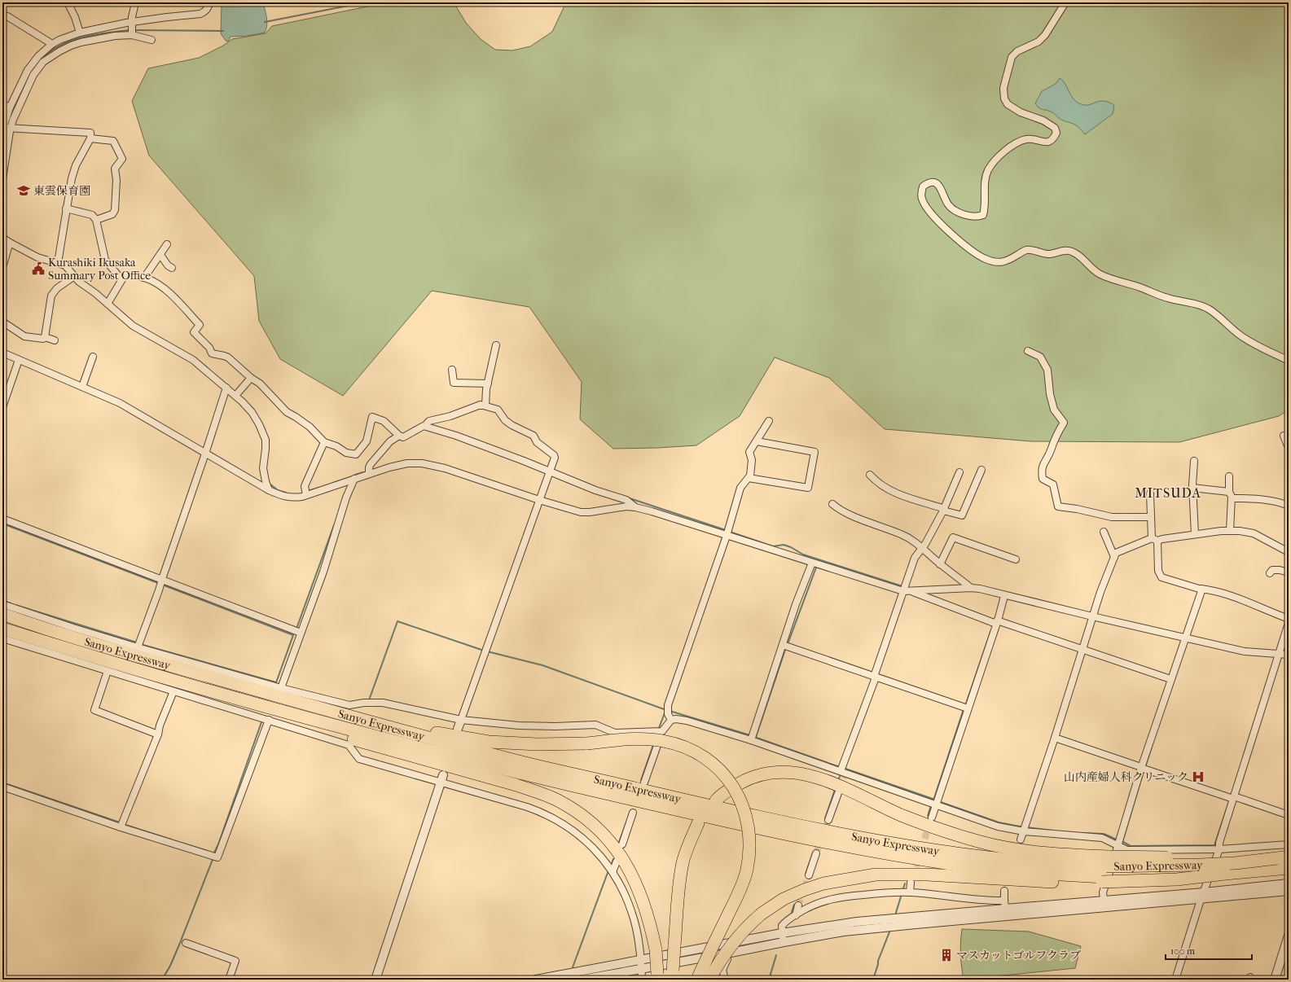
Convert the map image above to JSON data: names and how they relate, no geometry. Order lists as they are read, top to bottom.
{
  "streets": {
    "highway": ["Sanyo Expressway"]
  },
  "districts": ["MITSUDA"],
  "places": {
    "school or university": ["東雲保育園"],
    "public building": ["Kurashiki Ikusaka Summary Post Office"],
    "hospital": ["山内産婦人科クリニック"],
    "building": ["マスカットゴルフクラブ"]
  },
  "scale_bar": "100 m"
}
